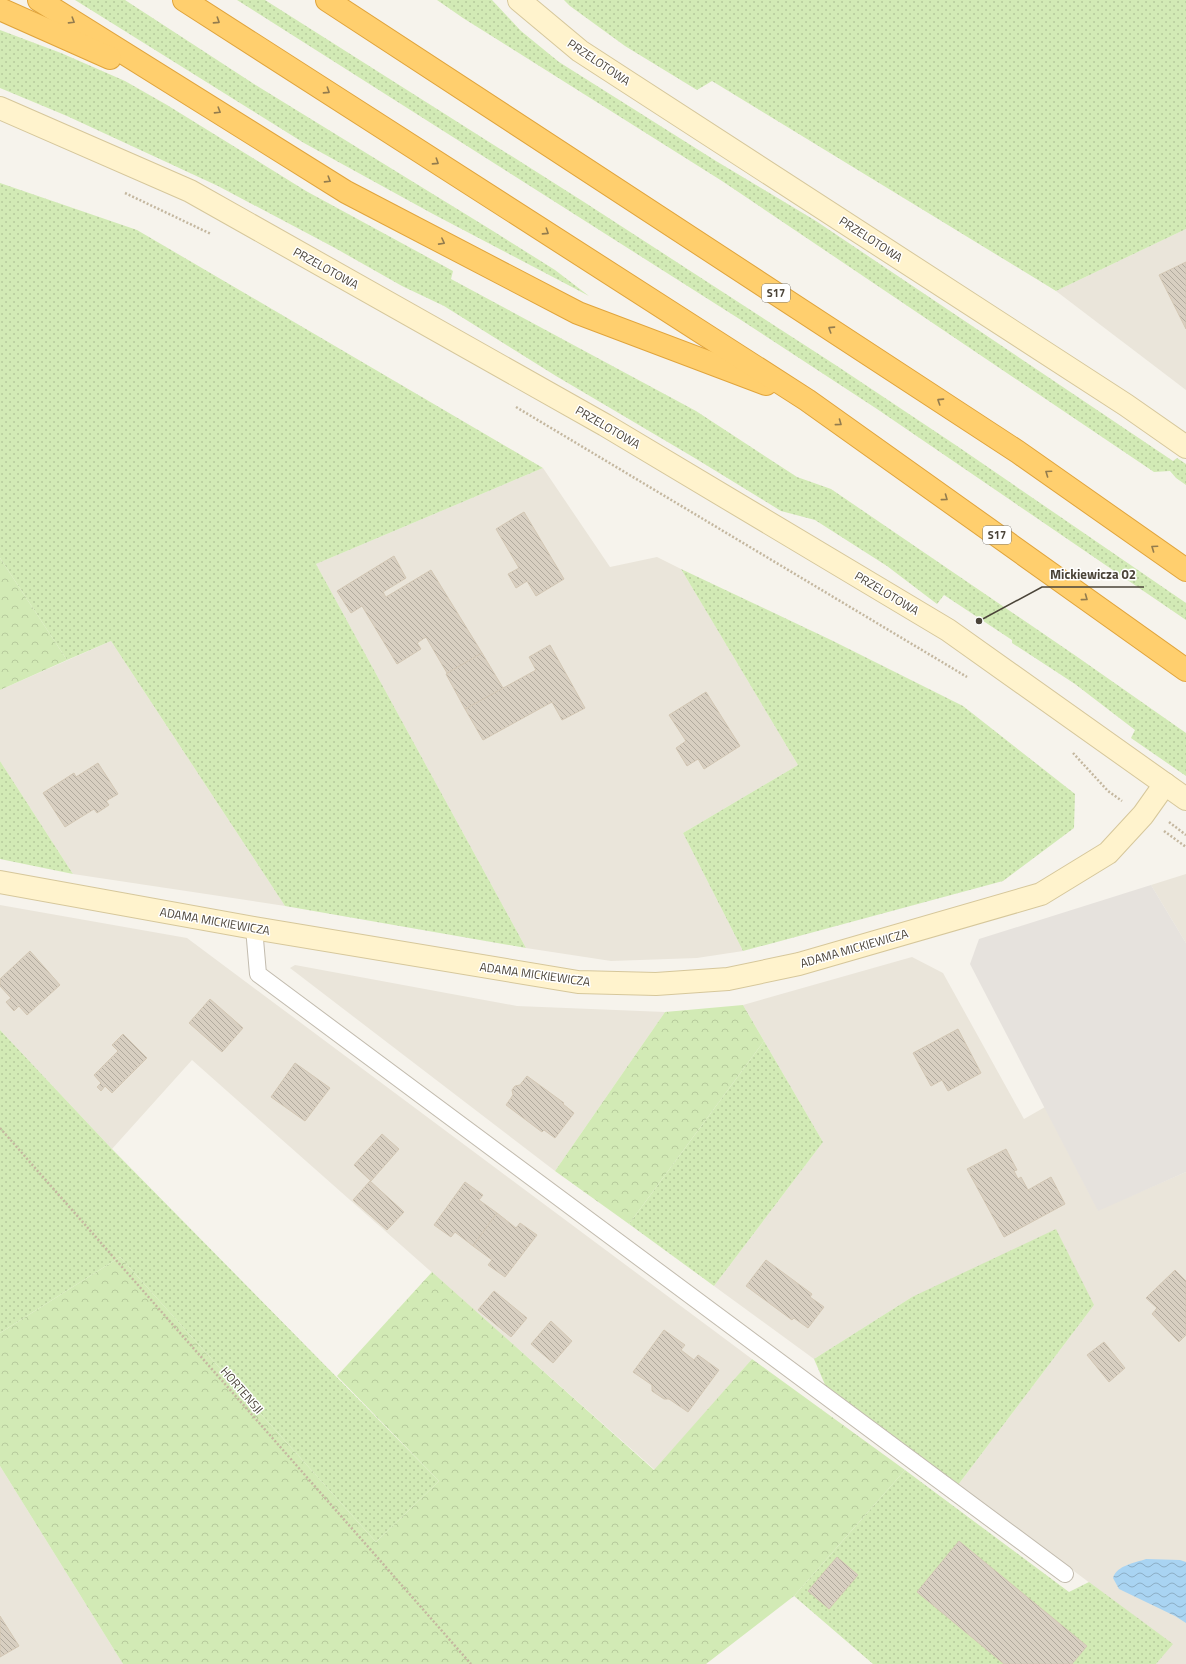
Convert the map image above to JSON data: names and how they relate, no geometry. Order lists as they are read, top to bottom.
{
  "streets": {
    "highway": ["S17"],
    "street": ["PRZELOTOWA", "ADAMA MICKIEWICZA"],
    "path": ["HORTENSJI"]
  },
  "crossings": [
    ["PRZELOTOWA", "ADAMA MICKIEWICZA"]
  ],
  "places": ["Mickiewicza 02"]
}
